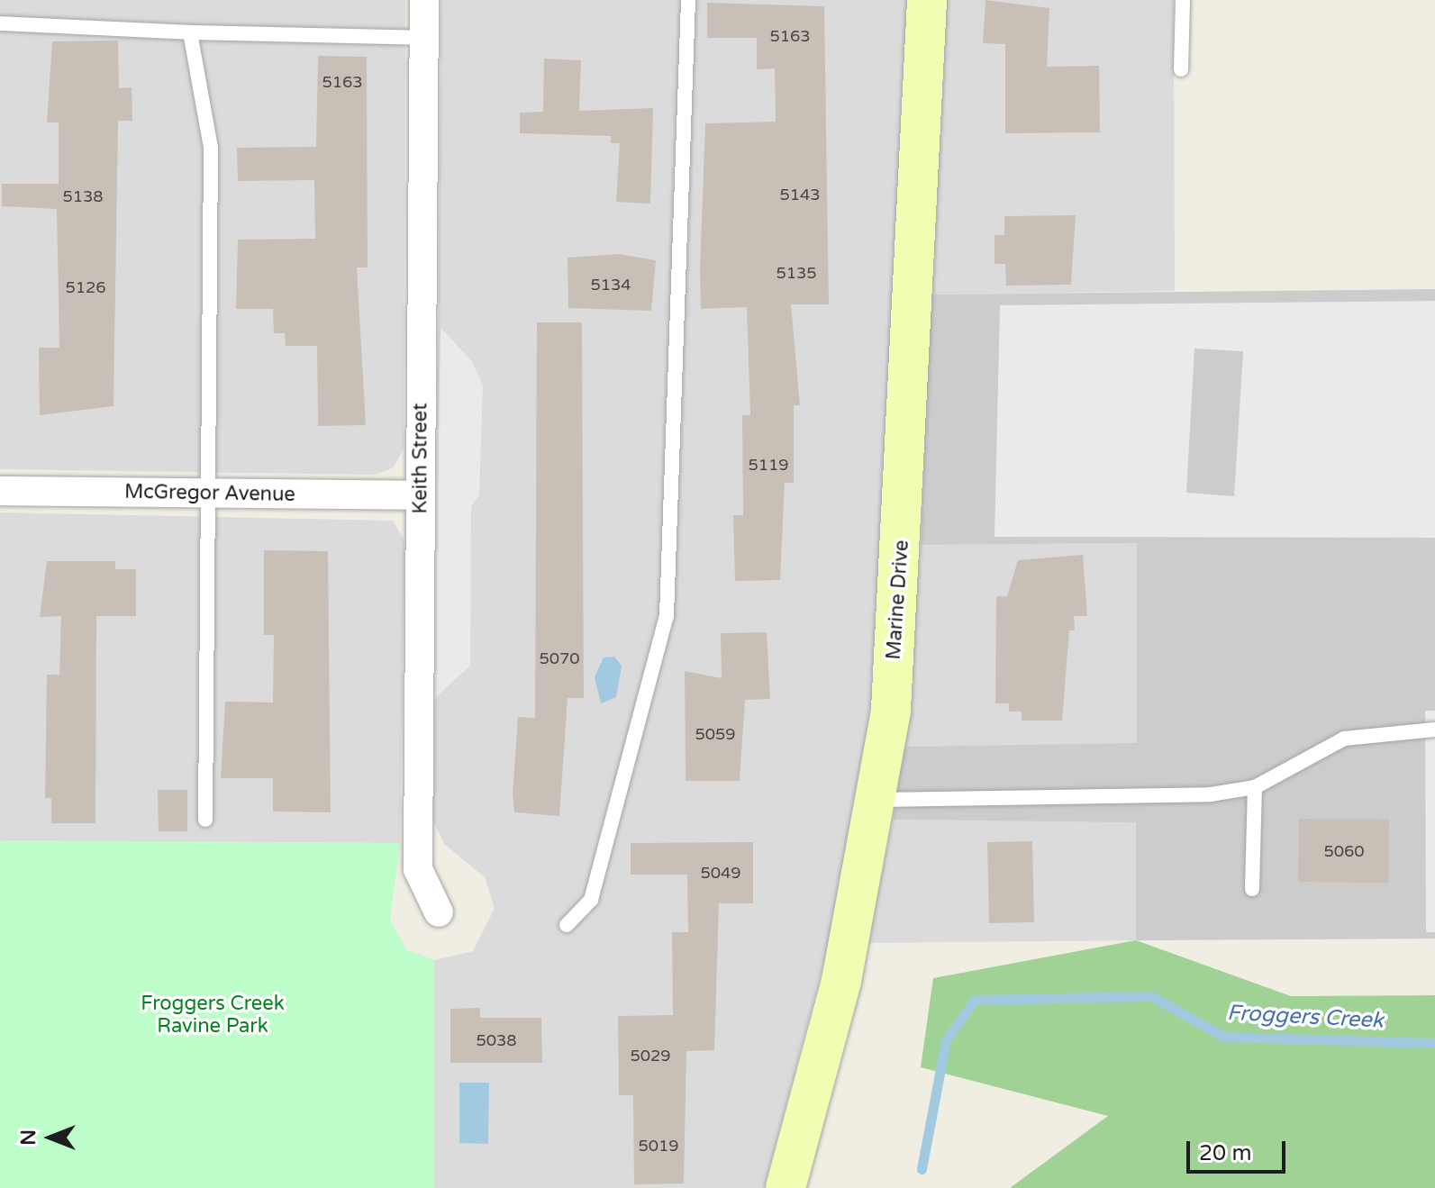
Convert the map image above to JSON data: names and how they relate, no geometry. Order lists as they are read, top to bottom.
{
  "streets": {
    "street": ["Keith Street", "McGregor Avenue", "Marine Drive"]
  },
  "crossings": [
    ["Keith Street", "McGregor Avenue"]
  ],
  "water": ["Froggers Creek"],
  "parks": ["Froggers Creek Ravine Park"],
  "house_numbers": [
    "5163",
    "5163",
    "5143",
    "5138",
    "5135",
    "5134",
    "5126",
    "5119",
    "5070",
    "5059",
    "5060",
    "5049",
    "5038",
    "5029",
    "5019"
  ],
  "scale_bar": "20 m",
  "north": "left"
}
